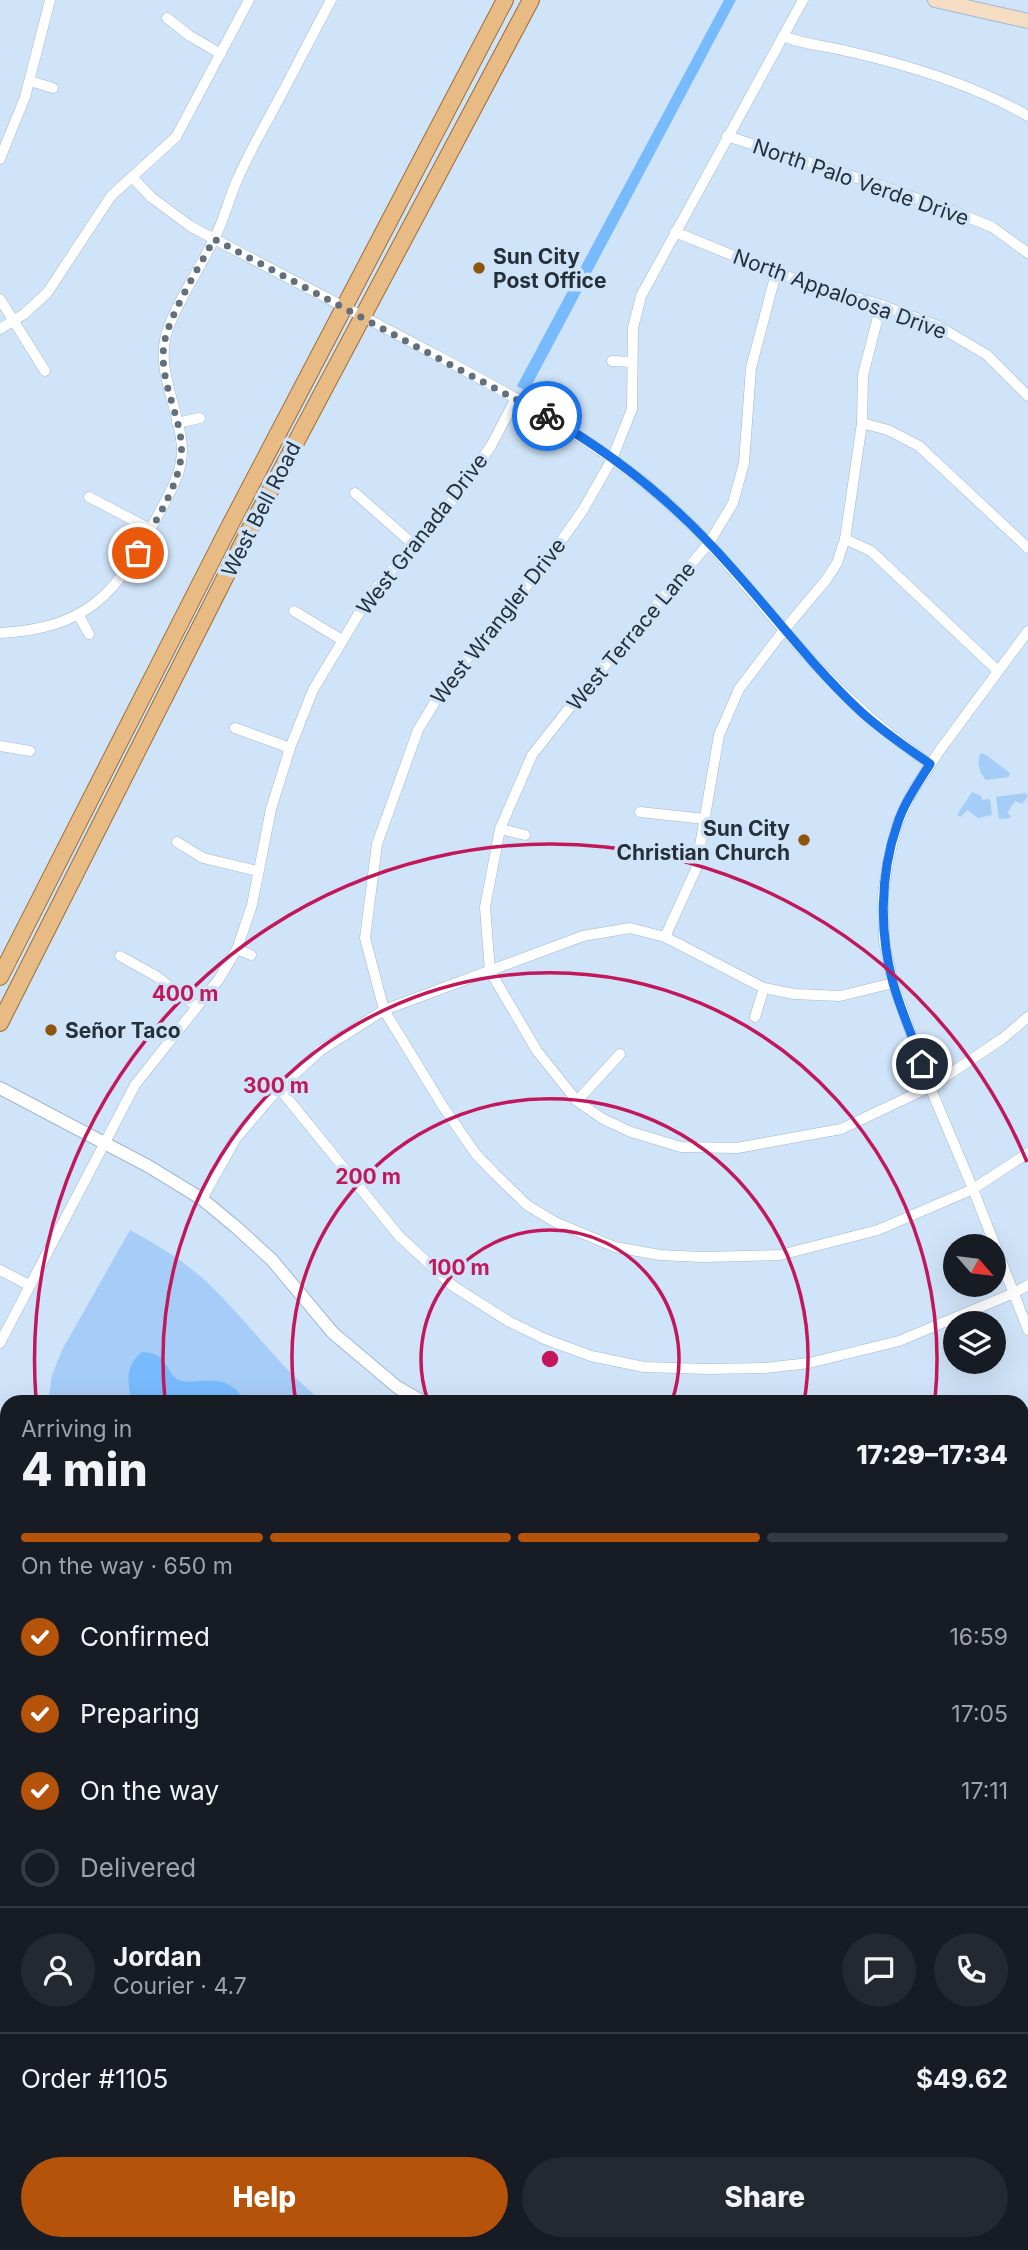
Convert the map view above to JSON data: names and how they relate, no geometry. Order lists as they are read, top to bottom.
{
  "streets": {
    "main road": ["West Bell Road"],
    "street": [
      "North Palo Verde Drive",
      "North Appaloosa Drive",
      "West Granada Drive",
      "West Wrangler Drive",
      "West Terrace Lane"
    ]
  },
  "crossings": [
    ["North Palo Verde Drive", "West Wrangler Drive"],
    ["North Appaloosa Drive", "West Wrangler Drive"],
    ["North Appaloosa Drive", "West Terrace Lane"]
  ],
  "places": ["Sun City Post Office", "Sun City Christian Church", "Señor Taco"],
  "north": "bottom right",
  "page": {
    "heading": ["4 min", "Arriving in", "17:29–17:34"],
    "panel": [
      "Jordan",
      "Courier · 4.7",
      "Order #1105",
      "$49.62"
    ],
    "bar": "On the way · 650 m",
    "list": [
      ["Confirmed", "16:59"],
      ["Preparing", "17:05"],
      ["On the way", "17:11"],
      "Delivered"
    ],
    "buttons": ["Help", "Share"]
  },
  "rings": [
    "400 m",
    "300 m",
    "200 m",
    "100 m"
  ]
}
